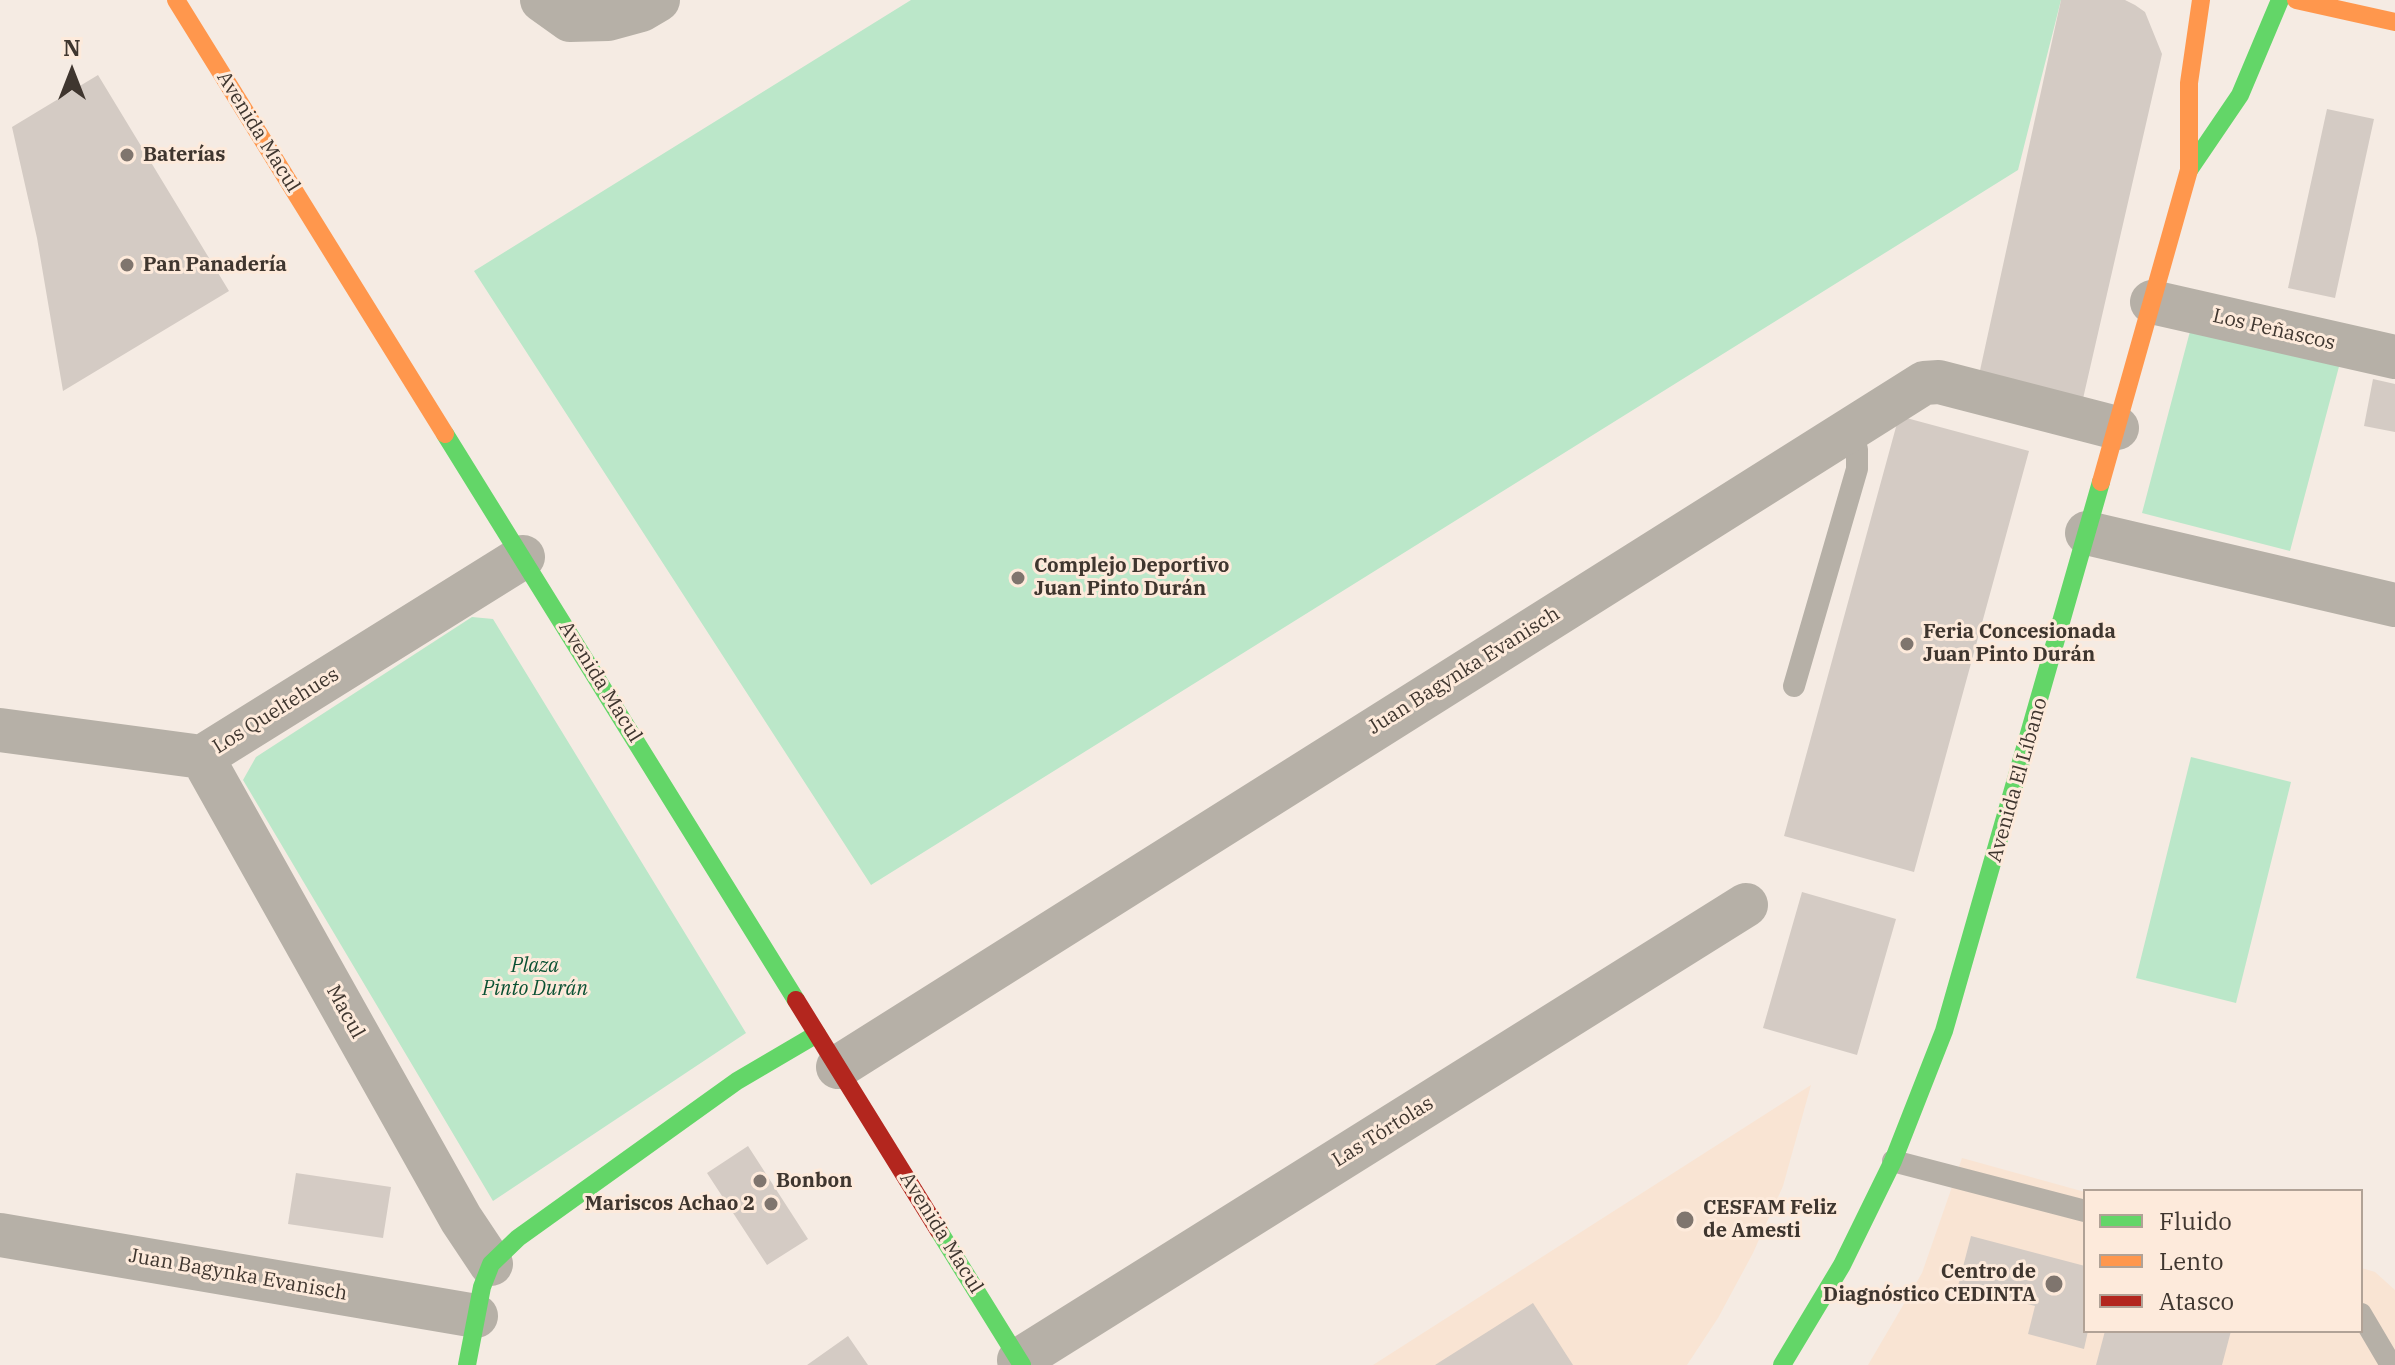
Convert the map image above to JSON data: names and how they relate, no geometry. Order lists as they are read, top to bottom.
{
  "streets": {
    "main road": ["Avenida Macul", "Avenida El Líbano"],
    "street": [
      "Los Peñascos",
      "Juan Bagynka Evanisch",
      "Los Queltehues",
      "Macul",
      "Las Tórtolas"
    ]
  },
  "crossings": [
    ["Avenida Macul", "Juan Bagynka Evanisch"],
    ["Avenida Macul", "Los Queltehues"],
    ["Avenida Macul", "Las Tórtolas"],
    ["Los Peñascos", "Avenida El Líbano"],
    ["Juan Bagynka Evanisch", "Avenida El Líbano"],
    ["Los Queltehues", "Macul"]
  ],
  "parks": ["Plaza Pinto Durán"],
  "places": [
    "Baterías",
    "Pan Panadería",
    "Complejo Deportivo Juan Pinto Durán",
    "Feria Concesionada Juan Pinto Durán",
    "Bonbon",
    "Mariscos Achao 2",
    "CESFAM Feliz de Amesti",
    "Centro de Diagnóstico CEDINTA"
  ],
  "legend": ["Fluido", "Lento", "Atasco"],
  "north": "top"
}
